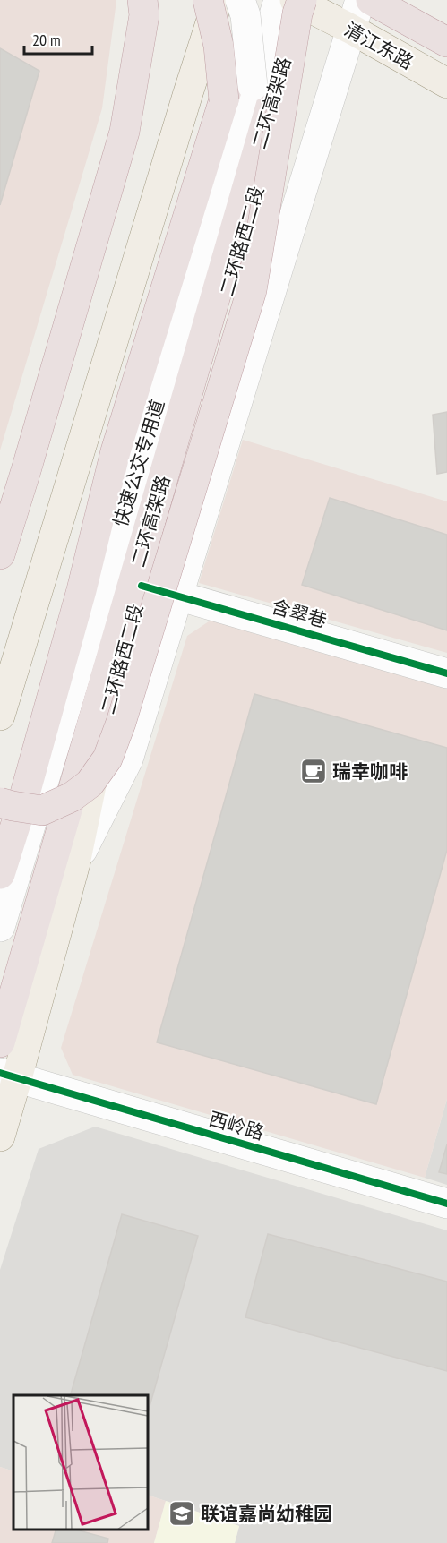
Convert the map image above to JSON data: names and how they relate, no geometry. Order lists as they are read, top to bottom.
{
  "streets": {
    "highway": ["二环高架路"],
    "main road": ["清江东路", "二环路西二段"],
    "street": ["快速公交专用道", "含翠巷", "西岭路"]
  },
  "crossings": [
    ["清江东路", "二环高架路"],
    ["清江东路", "二环路西二段"],
    ["清江东路", "快速公交专用道"],
    ["二环高架路", "二环路西二段"],
    ["二环高架路", "快速公交专用道"],
    ["二环路西二段", "快速公交专用道"],
    ["二环路西二段", "含翠巷"],
    ["二环路西二段", "西岭路"]
  ],
  "places": {
    "cafe": ["瑞幸咖啡"],
    "school or university": ["联谊嘉尚幼稚园"]
  },
  "scale_bar": "20 m"
}
